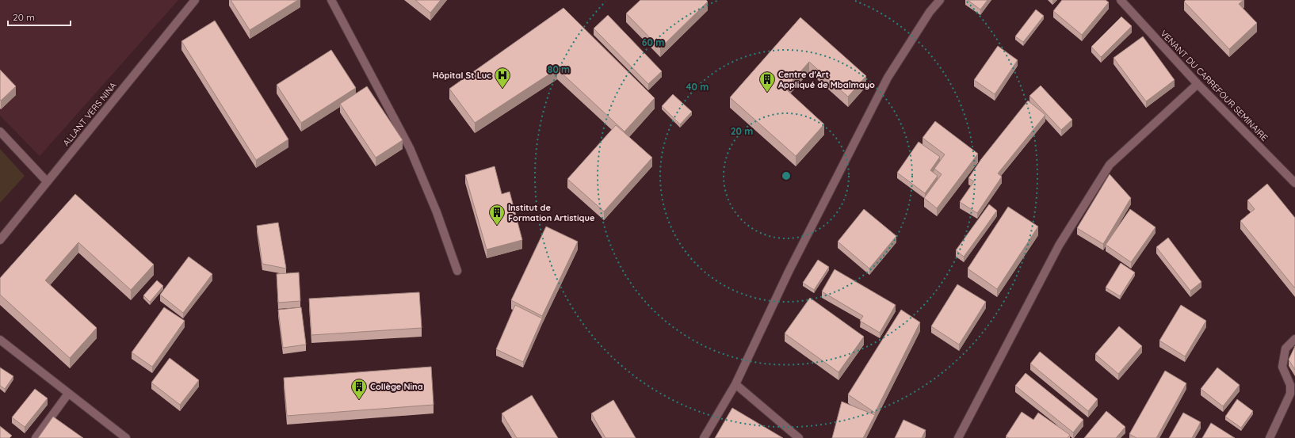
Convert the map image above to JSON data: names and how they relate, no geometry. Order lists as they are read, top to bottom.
{
  "streets": {
    "street": ["VENANT DU CARREFOUR SEMINAIRE", "ALLANT VERS NINA"]
  },
  "places": {
    "hospital": ["Hôpital St Luc"],
    "building": ["Centre d'Art Appliqué de Mbalmayo", "Institut de Formation Artistique", "Collège Nina"]
  },
  "scale_bar": "20 m",
  "rings": [
    "60 m",
    "80 m",
    "40 m",
    "20 m"
  ]
}
